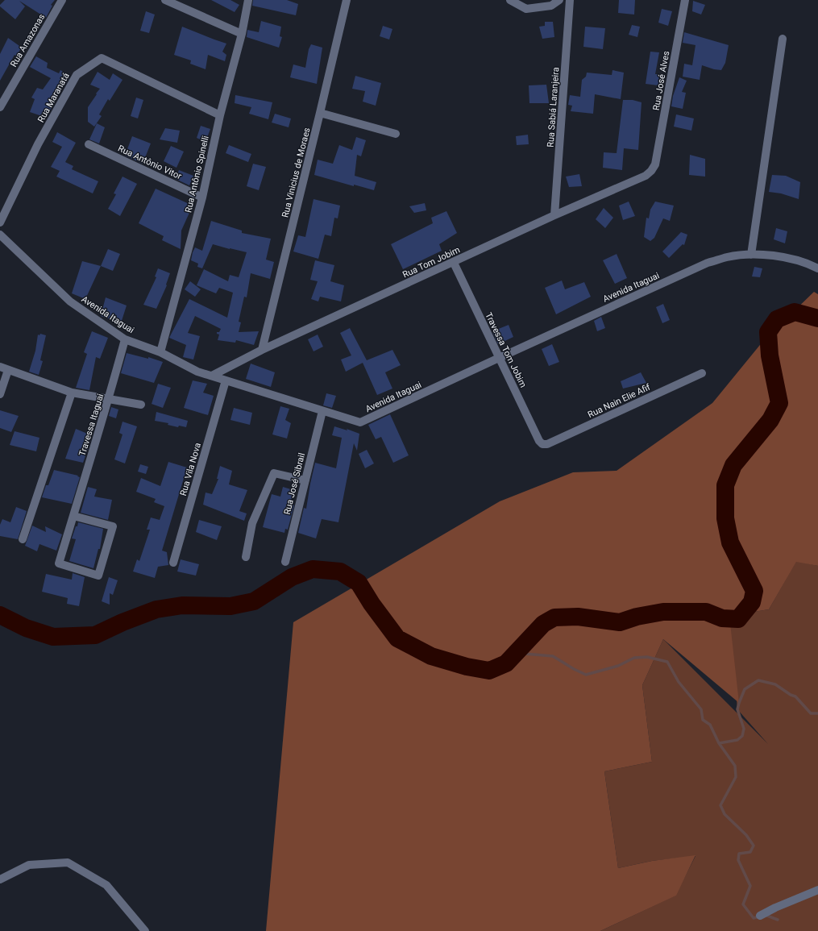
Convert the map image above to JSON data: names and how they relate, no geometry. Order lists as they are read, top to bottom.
{
  "streets": {
    "street": [
      "Rua Amazonas",
      "Rua José Alves",
      "Rua Maranatá",
      "Rua Sabiá Laranjeira",
      "Rua Antônio Vitor",
      "Rua Vinicius de Moraes",
      "Rua Antônio Spinelli",
      "Rua Tom Jobim",
      "Avenida Itaguai",
      "Travessa Tom Jobim",
      "Rua Nain Elie Afif",
      "Travessa Itaguai",
      "Rua Vila Nova",
      "Rua José Sibrail"
    ]
  },
  "crossings": [
    ["Rua José Alves", "Rua Tom Jobim"],
    ["Rua Maranatá", "Rua Antônio Spinelli"],
    ["Rua Sabiá Laranjeira", "Rua Tom Jobim"],
    ["Rua Antônio Vitor", "Rua Antônio Spinelli"],
    ["Rua Vinicius de Moraes", "Rua Tom Jobim"],
    ["Rua Antônio Spinelli", "Avenida Itaguai"],
    ["Rua Tom Jobim", "Avenida Itaguai"],
    ["Rua Tom Jobim", "Travessa Tom Jobim"],
    ["Avenida Itaguai", "Travessa Tom Jobim"],
    ["Avenida Itaguai", "Travessa Itaguai"],
    ["Avenida Itaguai", "Rua Vila Nova"],
    ["Avenida Itaguai", "Rua José Sibrail"],
    ["Travessa Tom Jobim", "Rua Nain Elie Afif"]
  ]
}
